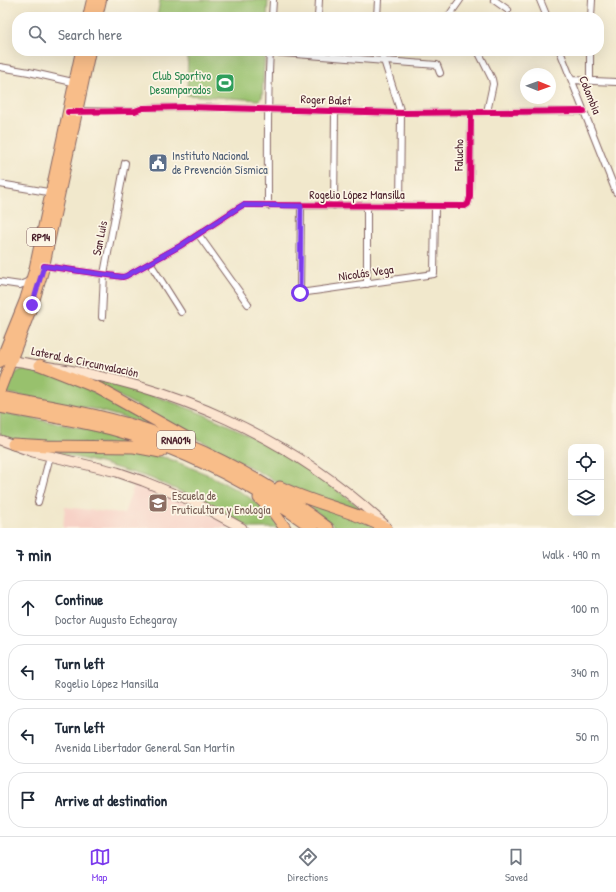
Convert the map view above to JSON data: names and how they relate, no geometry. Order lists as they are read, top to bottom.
{
  "streets": {
    "highway": ["RNA014"],
    "main road": ["RP14"],
    "street": [
      "Colombia",
      "Roger Balet",
      "Falucho",
      "Rogelio López Mansilla",
      "San Luis",
      "Nicolás Vega",
      "Lateral de Circunvalación"
    ]
  },
  "crossings": [
    ["Colombia", "Roger Balet"],
    ["Roger Balet", "Falucho"],
    ["Roger Balet", "RP14"],
    ["Falucho", "Rogelio López Mansilla"],
    ["Rogelio López Mansilla", "RP14"],
    ["Rogelio López Mansilla", "San Luis"],
    ["Rogelio López Mansilla", "Nicolás Vega"],
    ["RP14", "Lateral de Circunvalación"],
    ["RP14", "RNA014"]
  ],
  "places": {
    "sports": ["Club Sportivo Desamparados"],
    "public building": ["Instituto Nacional de Prevención Sísmica"],
    "school or university": ["Escuela de Fruticultura y Enología"]
  },
  "north": "right",
  "page": {
    "search": "Search here",
    "heading": ["7 min", "Walk · 490 m"],
    "list": [
      ["Continue", "Doctor Augusto Echegaray", "100 m"],
      ["Turn left", "Rogelio López Mansilla", "340 m"],
      ["Turn left", "Avenida Libertador General San Martín", "50 m"],
      "Arrive at destination"
    ],
    "nav": ["Map", "Directions", "Saved"]
  }
}
